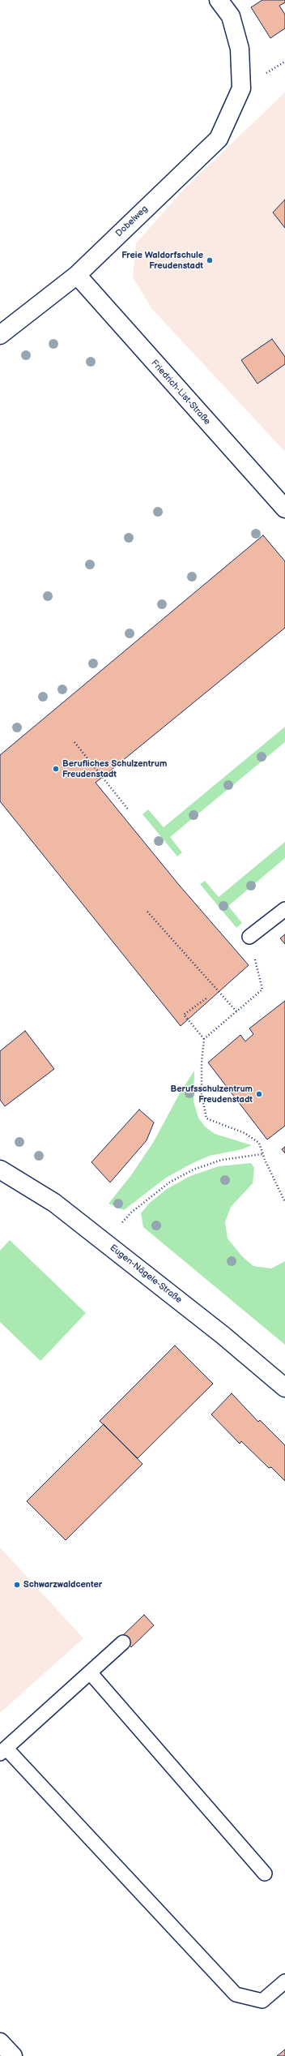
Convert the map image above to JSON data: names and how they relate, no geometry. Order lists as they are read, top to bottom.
{
  "streets": {
    "street": ["Dobelweg", "Friedrich-List-Straße", "Eugen-Nägele-Straße"]
  },
  "crossings": [
    ["Dobelweg", "Friedrich-List-Straße"]
  ],
  "places": [
    "Freie Waldorfschule Freudenstadt",
    "Berufliches Schulzentrum Freudenstadt",
    "Berufsschulzentrum Freudenstadt",
    "Schwarzwaldcenter"
  ]
}
